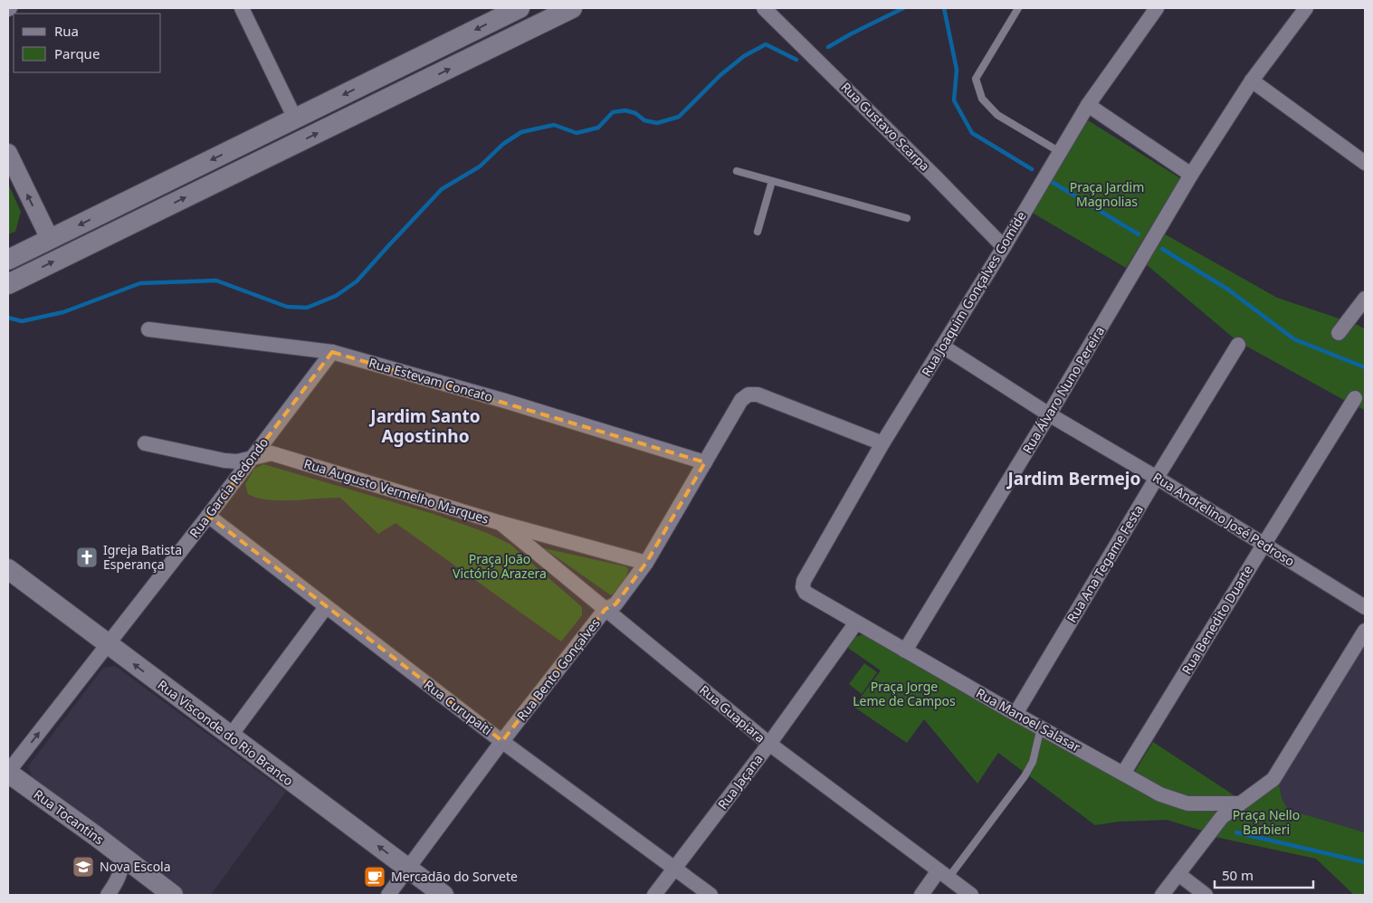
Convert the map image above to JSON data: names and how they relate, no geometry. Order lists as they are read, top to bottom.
{
  "streets": {
    "main road": ["Rua Visconde do Rio Branco", "Rua Tocantins"],
    "street": [
      "Rua Gustavo Scarpa",
      "Rua Joaquim Gonçalves Gomide",
      "Rua Estevam Concato",
      "Rua Álvaro Nuno Pereira",
      "Rua Garcia Redondo",
      "Rua Augusto Vermelho Marques",
      "Rua Andrelino José Pedroso",
      "Rua Ana Tegame Festa",
      "Rua Benedito Duarte",
      "Rua Bento Gonçalves",
      "Rua Curupaiti",
      "Rua Guapiara",
      "Rua Manoel Salasar",
      "Rua Jaçana"
    ]
  },
  "crossings": [
    ["Rua Gustavo Scarpa", "Rua Joaquim Gonçalves Gomide"],
    ["Rua Joaquim Gonçalves Gomide", "Rua Andrelino José Pedroso"],
    ["Rua Joaquim Gonçalves Gomide", "Rua Bento Gonçalves"],
    ["Rua Joaquim Gonçalves Gomide", "Rua Manoel Salasar"],
    ["Rua Estevam Concato", "Rua Garcia Redondo"],
    ["Rua Estevam Concato", "Rua Bento Gonçalves"],
    ["Rua Álvaro Nuno Pereira", "Rua Andrelino José Pedroso"],
    ["Rua Álvaro Nuno Pereira", "Rua Manoel Salasar"],
    ["Rua Garcia Redondo", "Rua Augusto Vermelho Marques"],
    ["Rua Garcia Redondo", "Rua Curupaiti"],
    ["Rua Garcia Redondo", "Rua Visconde do Rio Branco"],
    ["Rua Garcia Redondo", "Rua Tocantins"],
    ["Rua Augusto Vermelho Marques", "Rua Bento Gonçalves"],
    ["Rua Augusto Vermelho Marques", "Rua Guapiara"],
    ["Rua Andrelino José Pedroso", "Rua Ana Tegame Festa"],
    ["Rua Andrelino José Pedroso", "Rua Benedito Duarte"],
    ["Rua Ana Tegame Festa", "Rua Manoel Salasar"],
    ["Rua Benedito Duarte", "Rua Manoel Salasar"],
    ["Rua Bento Gonçalves", "Rua Curupaiti"],
    ["Rua Bento Gonçalves", "Rua Guapiara"],
    ["Rua Bento Gonçalves", "Rua Visconde do Rio Branco"],
    ["Rua Curupaiti", "Rua Jaçana"],
    ["Rua Guapiara", "Rua Jaçana"],
    ["Rua Manoel Salasar", "Rua Jaçana"]
  ],
  "one_way": ["Rua Visconde do Rio Branco"],
  "districts": ["Jardim Santo Agostinho", "Jardim Bermejo"],
  "parks": [
    "Praça Jardim Magnolias",
    "Praça João Victório Arazera",
    "Praça Jorge Leme de Campos",
    "Praça Nello Barbieri"
  ],
  "places": {
    "church": ["Igreja Batista Esperança"],
    "school or university": ["Nova Escola"],
    "cafe": ["Mercadão do Sorvete"]
  },
  "legend": ["Rua", "Parque"],
  "scale_bar": "50 m"
}
